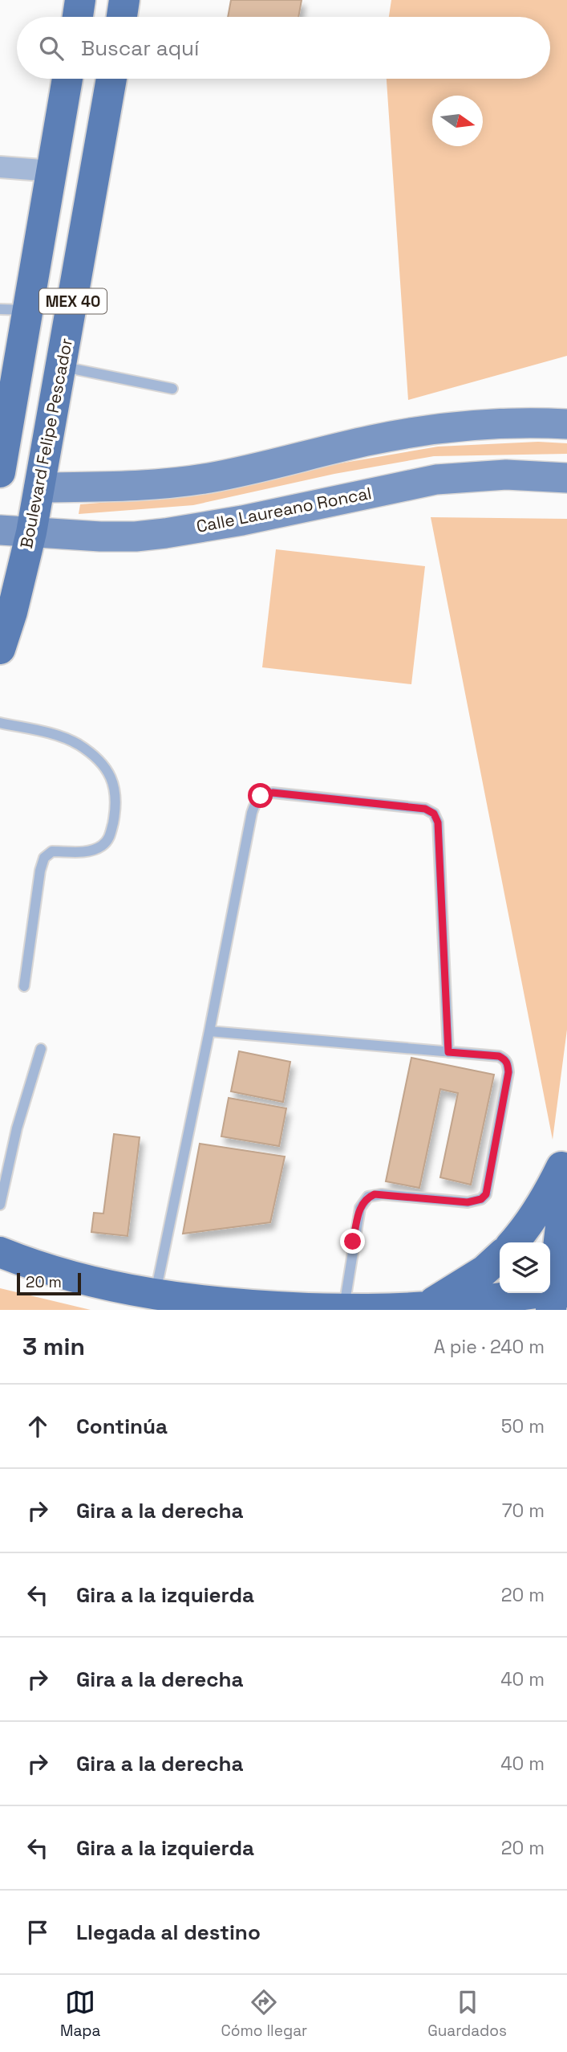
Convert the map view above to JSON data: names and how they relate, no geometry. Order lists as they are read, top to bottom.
{
  "streets": {
    "main road": ["MEX 40", "Boulevard Felipe Pescador"],
    "street": ["Calle Laureano Roncal"]
  },
  "crossings": [
    ["Boulevard Felipe Pescador", "Calle Laureano Roncal"]
  ],
  "scale_bar": "20 m",
  "north": "right",
  "page": {
    "search": "Buscar aquí",
    "scale": "20 m",
    "heading": ["3 min", "A pie · 240 m"],
    "list": [
      ["Continúa", "50 m"],
      ["Gira a la derecha", "70 m"],
      ["Gira a la izquierda", "20 m"],
      ["Gira a la derecha", "40 m"],
      ["Gira a la derecha", "40 m"],
      ["Gira a la izquierda", "20 m"],
      "Llegada al destino"
    ],
    "nav": ["Mapa", "Cómo llegar", "Guardados"]
  }
}
